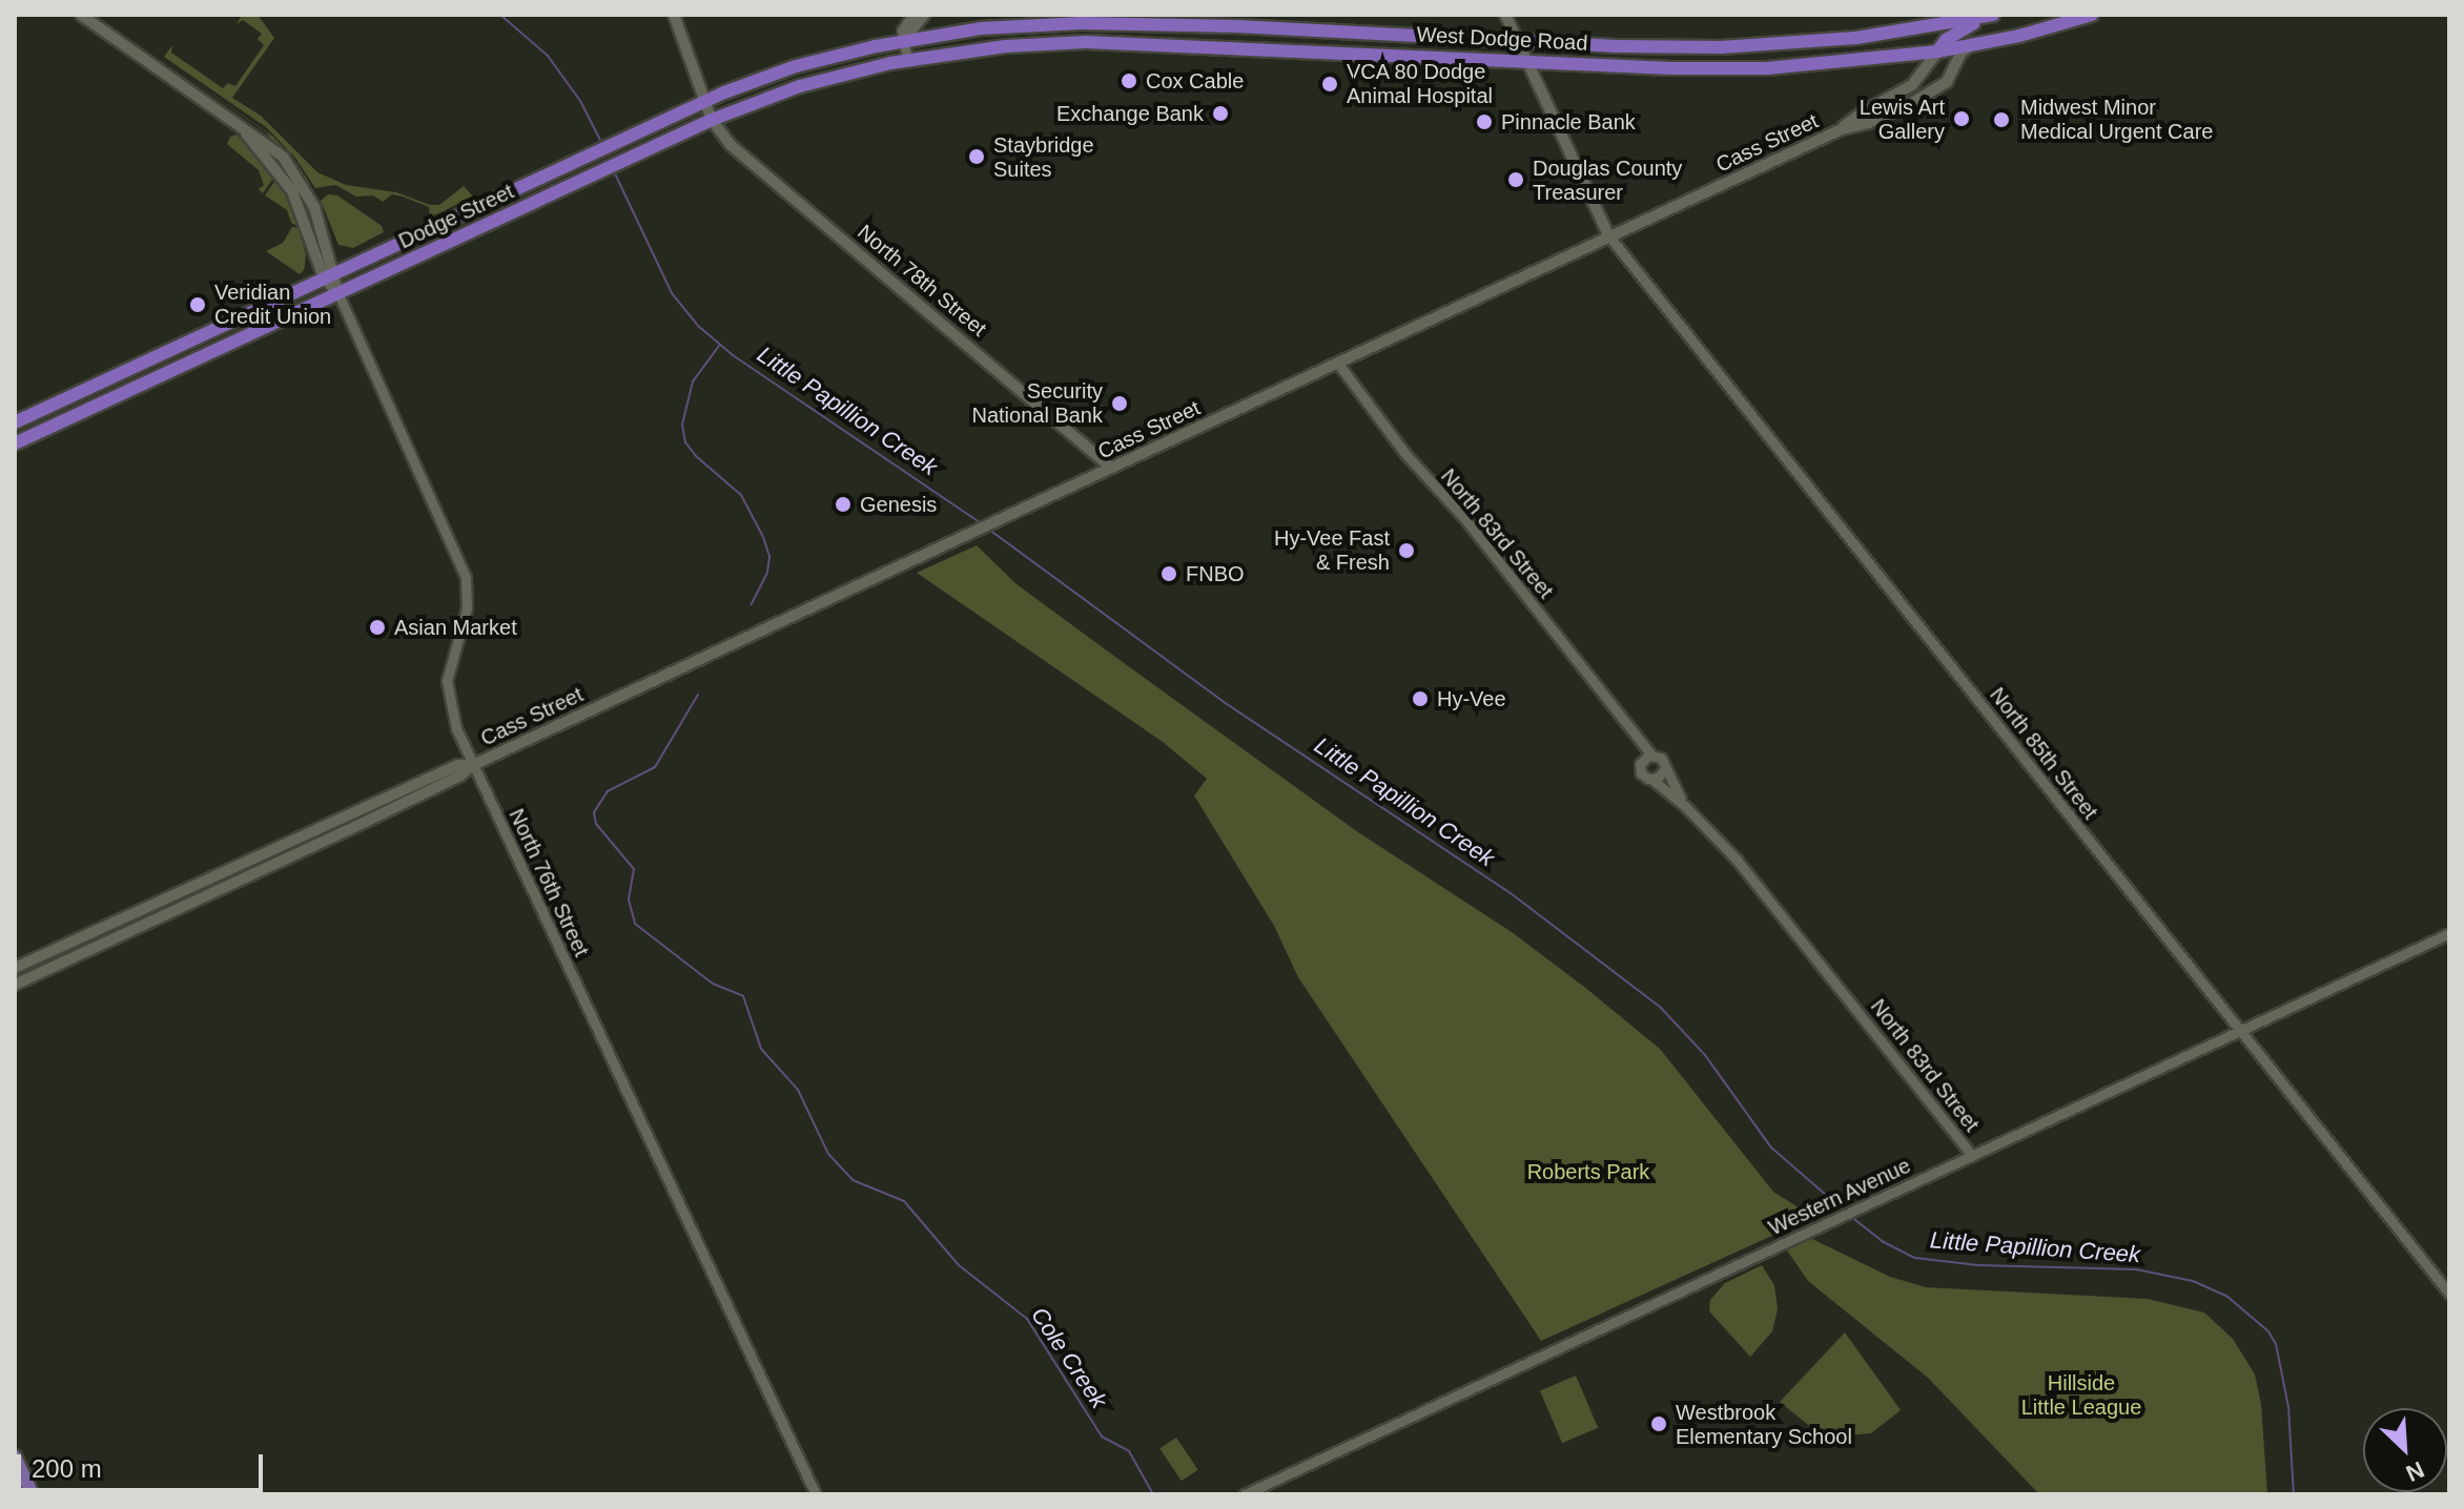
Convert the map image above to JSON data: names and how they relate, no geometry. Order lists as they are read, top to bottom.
{
  "streets": {
    "highway": ["West Dodge Road", "Dodge Street"],
    "main road": ["Cass Street", "North 78th Street", "North 76th Street"],
    "street": ["North 83rd Street", "North 85th Street", "Western Avenue"]
  },
  "crossings": [
    ["West Dodge Road", "Cass Street"],
    ["West Dodge Road", "Dodge Street"],
    ["Cass Street", "North 78th Street"],
    ["Cass Street", "North 83rd Street"],
    ["Cass Street", "North 85th Street"],
    ["Cass Street", "North 76th Street"],
    ["Dodge Street", "North 78th Street"],
    ["Dodge Street", "North 76th Street"],
    ["North 83rd Street", "Western Avenue"],
    ["North 85th Street", "Western Avenue"]
  ],
  "water": ["Little Papillion Creek", "Cole Creek"],
  "parks": ["Roberts Park", "Hillside Little League"],
  "places": [
    "Cox Cable",
    "VCA 80 Dodge Animal Hospital",
    "Exchange Bank",
    "Lewis Art Gallery",
    "Midwest Minor Medical Urgent Care",
    "Pinnacle Bank",
    "Staybridge Suites",
    "Douglas County Treasurer",
    "Veridian Credit Union",
    "Security National Bank",
    "Genesis",
    "Hy-Vee Fast & Fresh",
    "FNBO",
    "Asian Market",
    "Hy-Vee",
    "Westbrook Elementary School"
  ],
  "scale_bar": "200 m",
  "north": "bottom right"
}
